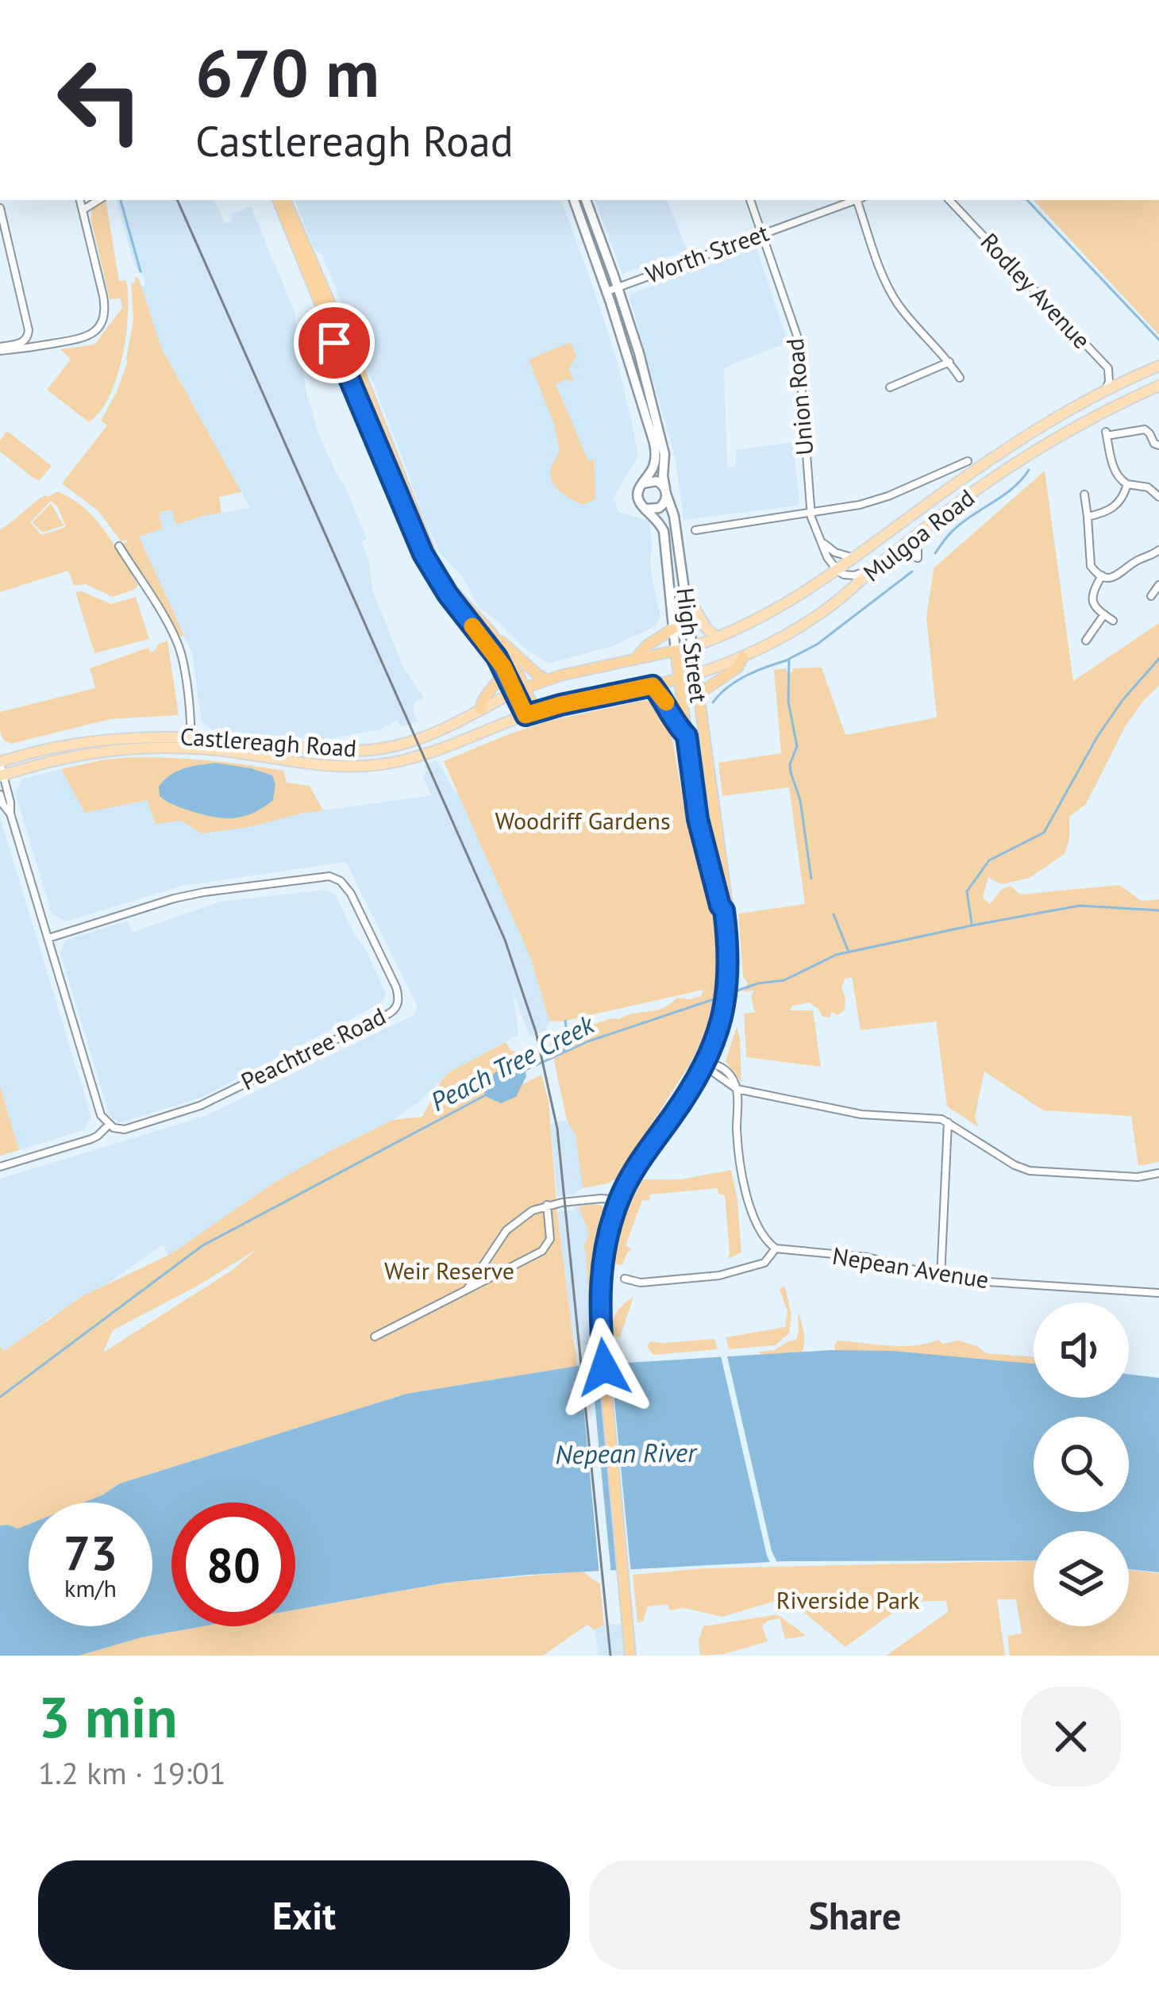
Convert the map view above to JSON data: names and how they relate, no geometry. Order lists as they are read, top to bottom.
{
  "streets": {
    "highway": ["High Street", "Castlereagh Road"],
    "main road": ["Mulgoa Road"],
    "street": [
      "Worth Street",
      "Rodley Avenue",
      "Union Road",
      "Peachtree Road",
      "Nepean Avenue"
    ]
  },
  "crossings": [
    ["Worth Street", "Union Road"],
    ["Worth Street", "High Street"],
    ["Rodley Avenue", "Mulgoa Road"],
    ["Union Road", "Mulgoa Road"],
    ["Mulgoa Road", "High Street"],
    ["Mulgoa Road", "Castlereagh Road"],
    ["High Street", "Castlereagh Road"]
  ],
  "water": ["Peach Tree Creek", "Nepean River"],
  "parks": ["Woodriff Gardens", "Weir Reserve", "Riverside Park"],
  "page": {
    "turn": ["670 m", "Castlereagh Road"],
    "speed": "73 km/h",
    "limit": "80",
    "heading": ["3 min", "1.2 km · 19:01"],
    "buttons": ["Exit", "Share"]
  }
}
